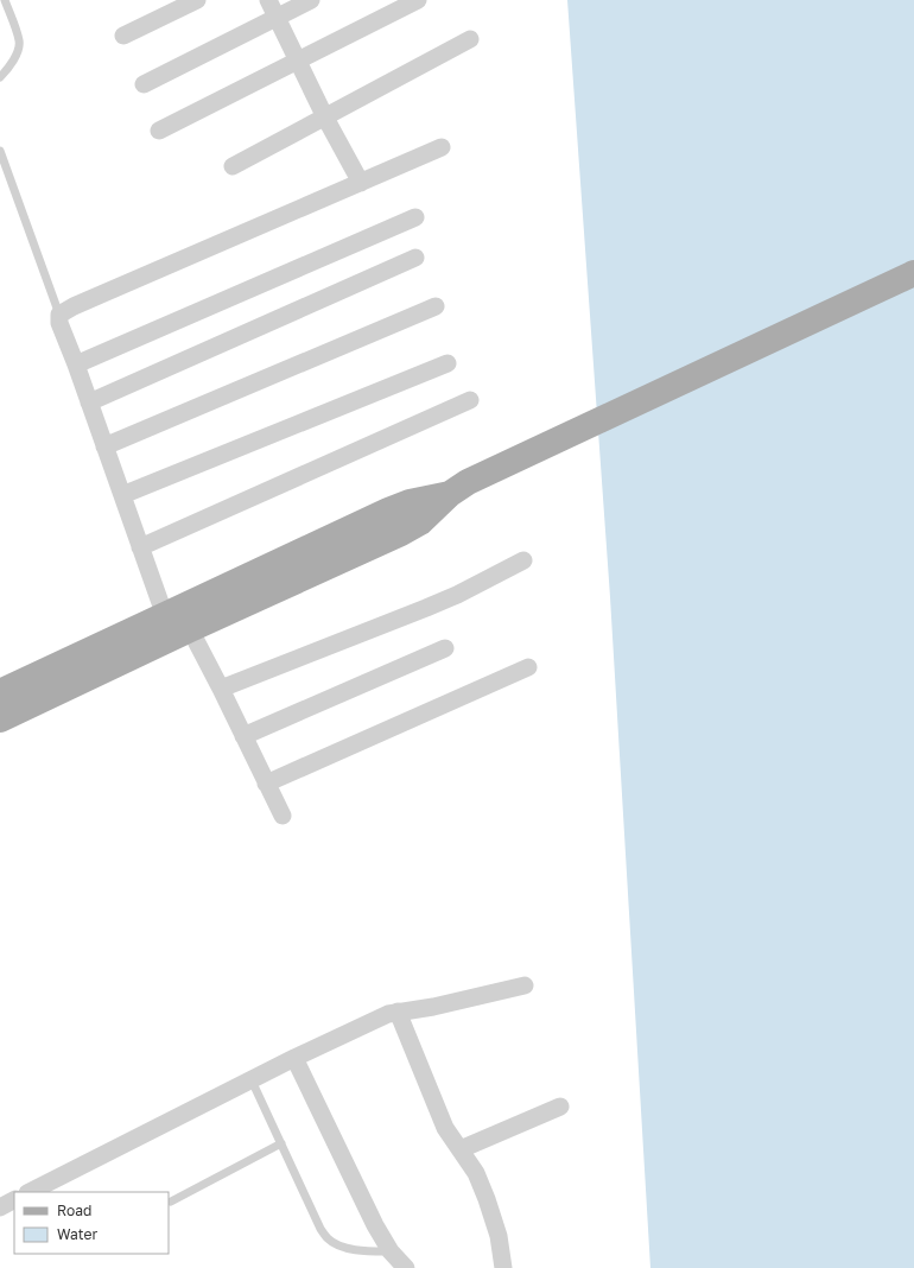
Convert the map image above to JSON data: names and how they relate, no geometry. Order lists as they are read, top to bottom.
{
  "legend": ["Road", "Water"]
}
